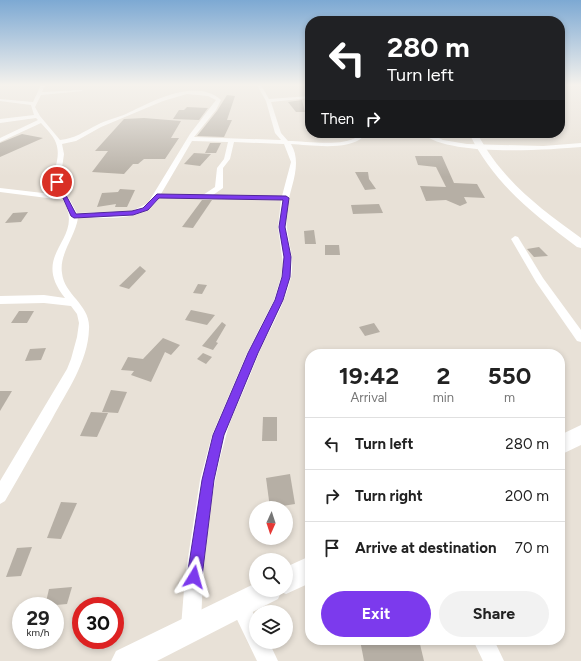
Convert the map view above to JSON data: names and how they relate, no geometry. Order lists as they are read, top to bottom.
{
  "north": "bottom",
  "page": {
    "turn": ["280 m", "Turn left"],
    "then": "Then",
    "eta": [
      "19:42",
      "Arrival",
      "2",
      "min",
      "550",
      "m"
    ],
    "list": [
      {
        "name": "Turn left",
        "value": "280 m"
      },
      {
        "name": "Turn right",
        "value": "200 m"
      },
      {
        "name": "Arrive at destination",
        "value": "70 m"
      }
    ],
    "buttons": ["Exit", "Share"],
    "speed": "29 km/h",
    "limit": "30"
  }
}
